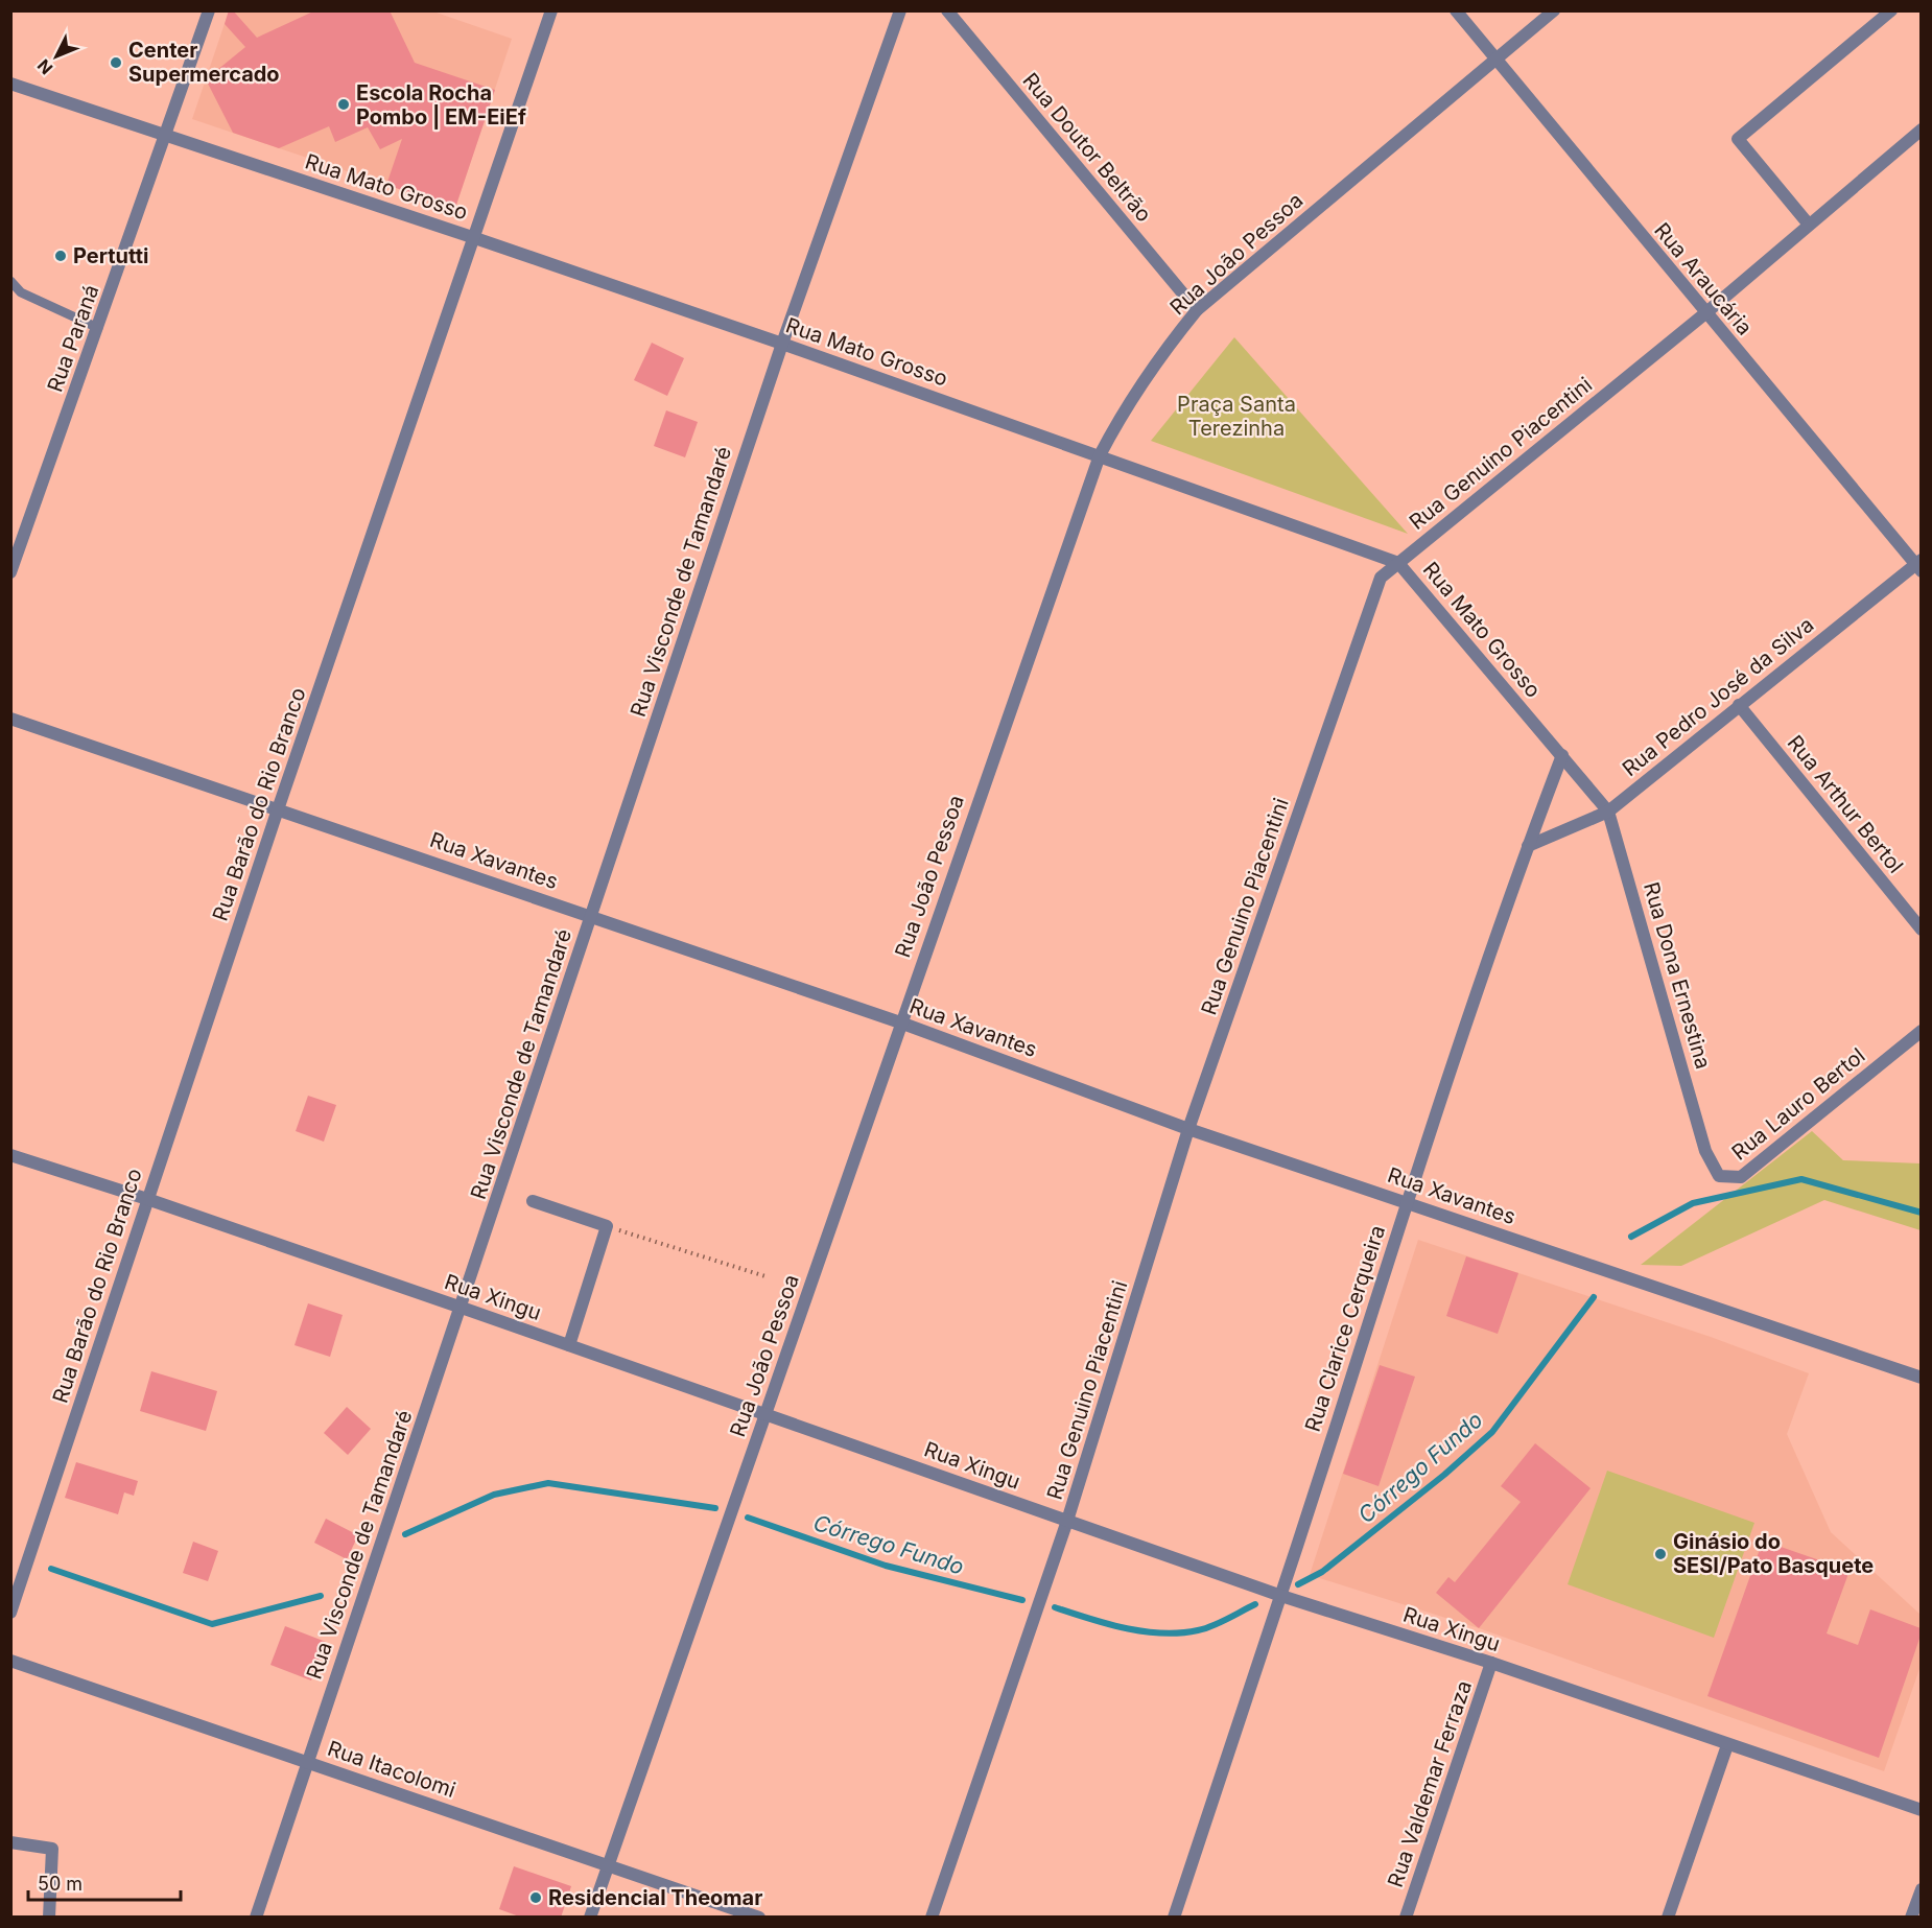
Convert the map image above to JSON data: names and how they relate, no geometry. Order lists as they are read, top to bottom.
{
  "streets": {
    "street": [
      "Rua Doutor Beltrão",
      "Rua Mato Grosso",
      "Rua João Pessoa",
      "Rua Araucária",
      "Rua Paraná",
      "Rua Genuino Piacentini",
      "Rua Visconde de Tamandaré",
      "Rua Pedro José da Silva",
      "Rua Barão do Rio Branco",
      "Rua Arthur Bertol",
      "Rua Xavantes",
      "Rua Dona Ernestina",
      "Rua Lauro Bertol",
      "Rua Xingu",
      "Rua Clarice Cerqueira",
      "Rua Itacolomi",
      "Rua Valdemar Ferraza"
    ]
  },
  "crossings": [
    ["Rua Doutor Beltrão", "Rua João Pessoa"],
    ["Rua Mato Grosso", "Rua João Pessoa"],
    ["Rua Mato Grosso", "Rua Paraná"],
    ["Rua Mato Grosso", "Rua Genuino Piacentini"],
    ["Rua Mato Grosso", "Rua Visconde de Tamandaré"],
    ["Rua Mato Grosso", "Rua Pedro José da Silva"],
    ["Rua Mato Grosso", "Rua Barão do Rio Branco"],
    ["Rua Mato Grosso", "Rua Dona Ernestina"],
    ["Rua Mato Grosso", "Rua Clarice Cerqueira"],
    ["Rua João Pessoa", "Rua Araucária"],
    ["Rua João Pessoa", "Rua Xavantes"],
    ["Rua João Pessoa", "Rua Xingu"],
    ["Rua João Pessoa", "Rua Itacolomi"],
    ["Rua Araucária", "Rua Genuino Piacentini"],
    ["Rua Araucária", "Rua Pedro José da Silva"],
    ["Rua Genuino Piacentini", "Rua Xavantes"],
    ["Rua Genuino Piacentini", "Rua Xingu"],
    ["Rua Visconde de Tamandaré", "Rua Xavantes"],
    ["Rua Visconde de Tamandaré", "Rua Xingu"],
    ["Rua Visconde de Tamandaré", "Rua Itacolomi"],
    ["Rua Pedro José da Silva", "Rua Arthur Bertol"],
    ["Rua Pedro José da Silva", "Rua Dona Ernestina"],
    ["Rua Pedro José da Silva", "Rua Clarice Cerqueira"],
    ["Rua Barão do Rio Branco", "Rua Xavantes"],
    ["Rua Barão do Rio Branco", "Rua Xingu"],
    ["Rua Xavantes", "Rua Clarice Cerqueira"],
    ["Rua Dona Ernestina", "Rua Lauro Bertol"],
    ["Rua Xingu", "Rua Clarice Cerqueira"],
    ["Rua Xingu", "Rua Valdemar Ferraza"]
  ],
  "water": ["Córrego Fundo"],
  "parks": ["Praça Santa Terezinha"],
  "places": [
    "Center Supermercado",
    "Escola Rocha Pombo | EM-EiEf",
    "Pertutti",
    "Ginásio do SESI/Pato Basquete",
    "Residencial Theomar"
  ],
  "scale_bar": "50 m",
  "north": "bottom left"
}
